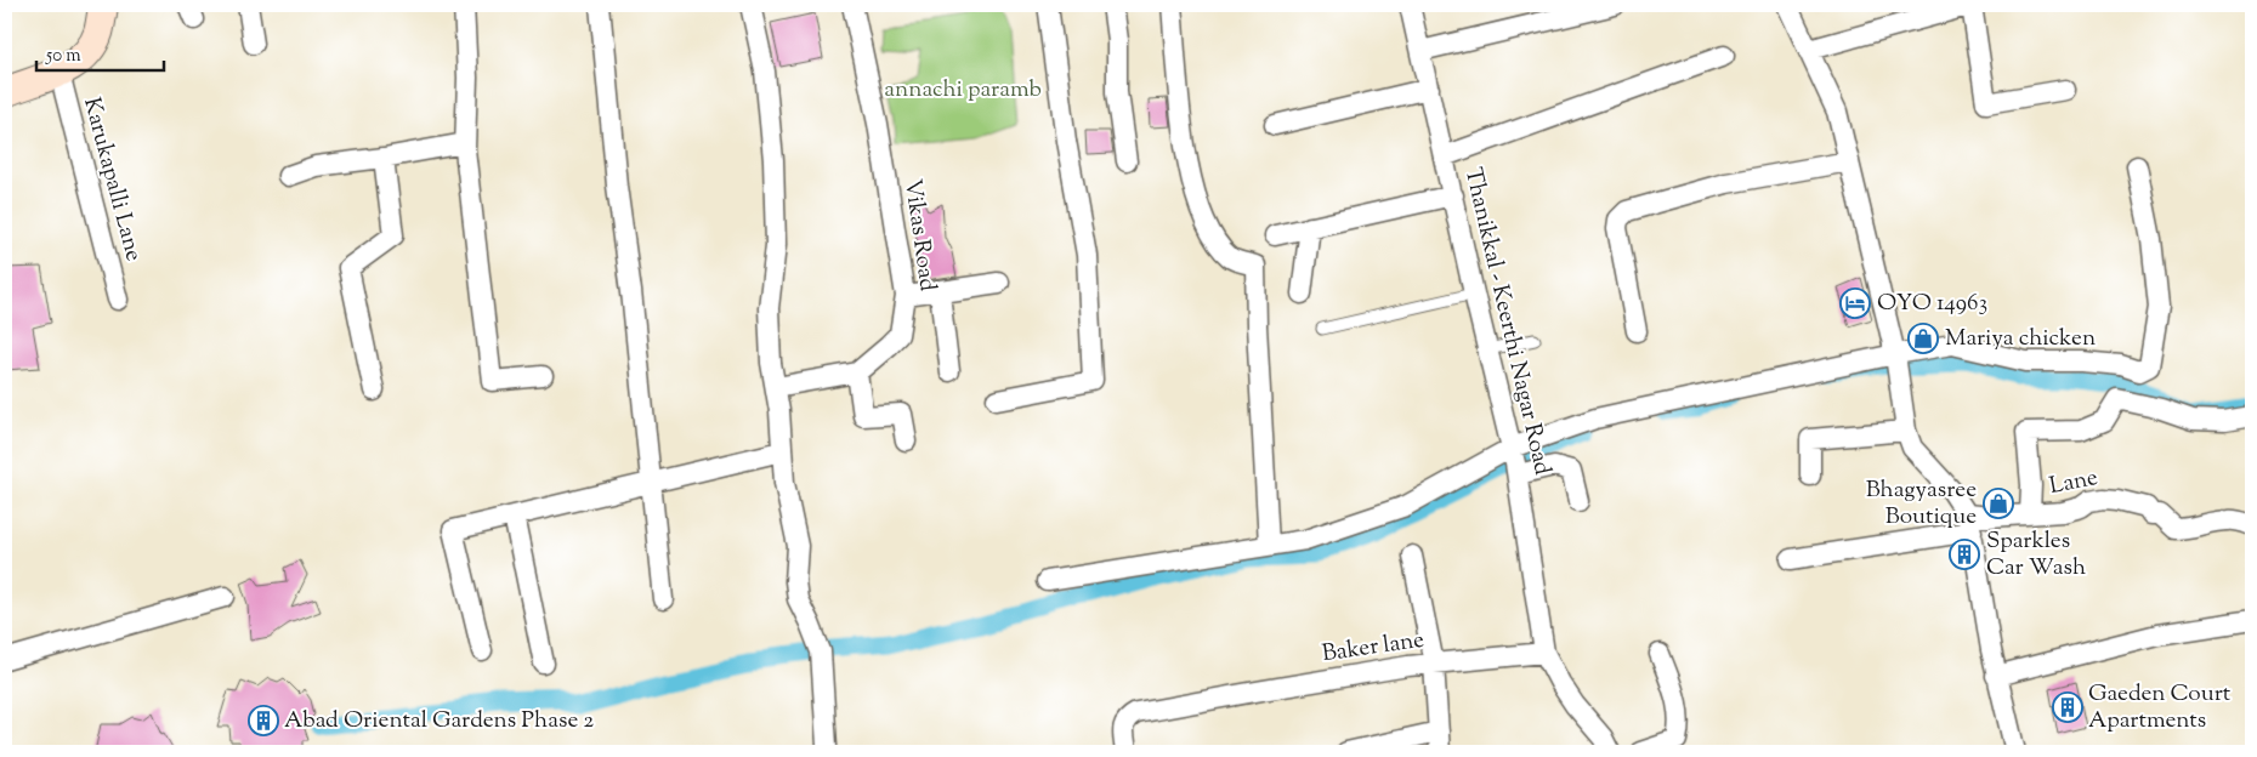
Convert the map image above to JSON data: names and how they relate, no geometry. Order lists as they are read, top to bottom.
{
  "streets": {
    "street": [
      "Karukapalli Lane",
      "Vikas Road",
      "Thanikkal - Keerthi Nagar Road",
      "Lane",
      "Baker lane"
    ]
  },
  "crossings": [
    ["Thanikkal - Keerthi Nagar Road", "Baker lane"]
  ],
  "parks": ["annachi paramb"],
  "places": {
    "hotel": ["OYO 14963"],
    "shop": ["Mariya chicken", "Bhagyasree Boutique"],
    "building": ["Sparkles Car Wash", "Gaeden Court Apartments", "Abad Oriental Gardens Phase 2"]
  },
  "scale_bar": "50 m"
}
